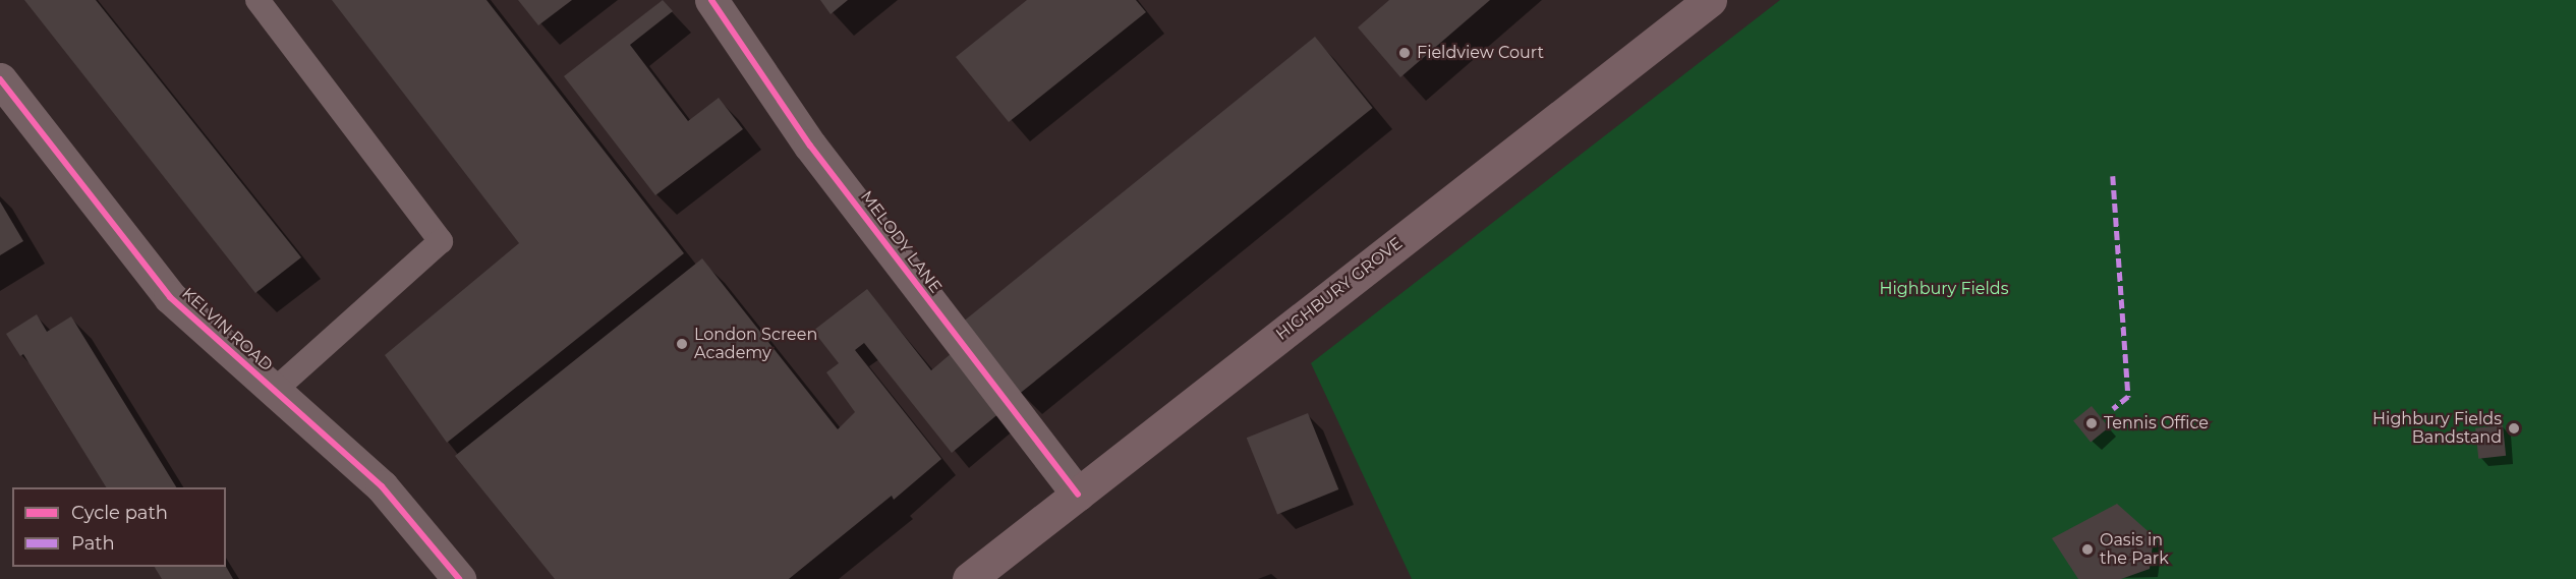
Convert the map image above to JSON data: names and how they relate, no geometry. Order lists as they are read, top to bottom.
{
  "streets": {
    "main road": ["HIGHBURY GROVE"],
    "street": ["MELODY LANE", "KELVIN ROAD"]
  },
  "crossings": [
    ["MELODY LANE", "HIGHBURY GROVE"]
  ],
  "parks": ["Highbury Fields"],
  "places": [
    "Fieldview Court",
    "London Screen Academy",
    "Tennis Office",
    "Highbury Fields Bandstand",
    "Oasis in the Park"
  ],
  "legend": ["Cycle path", "Path"]
}
